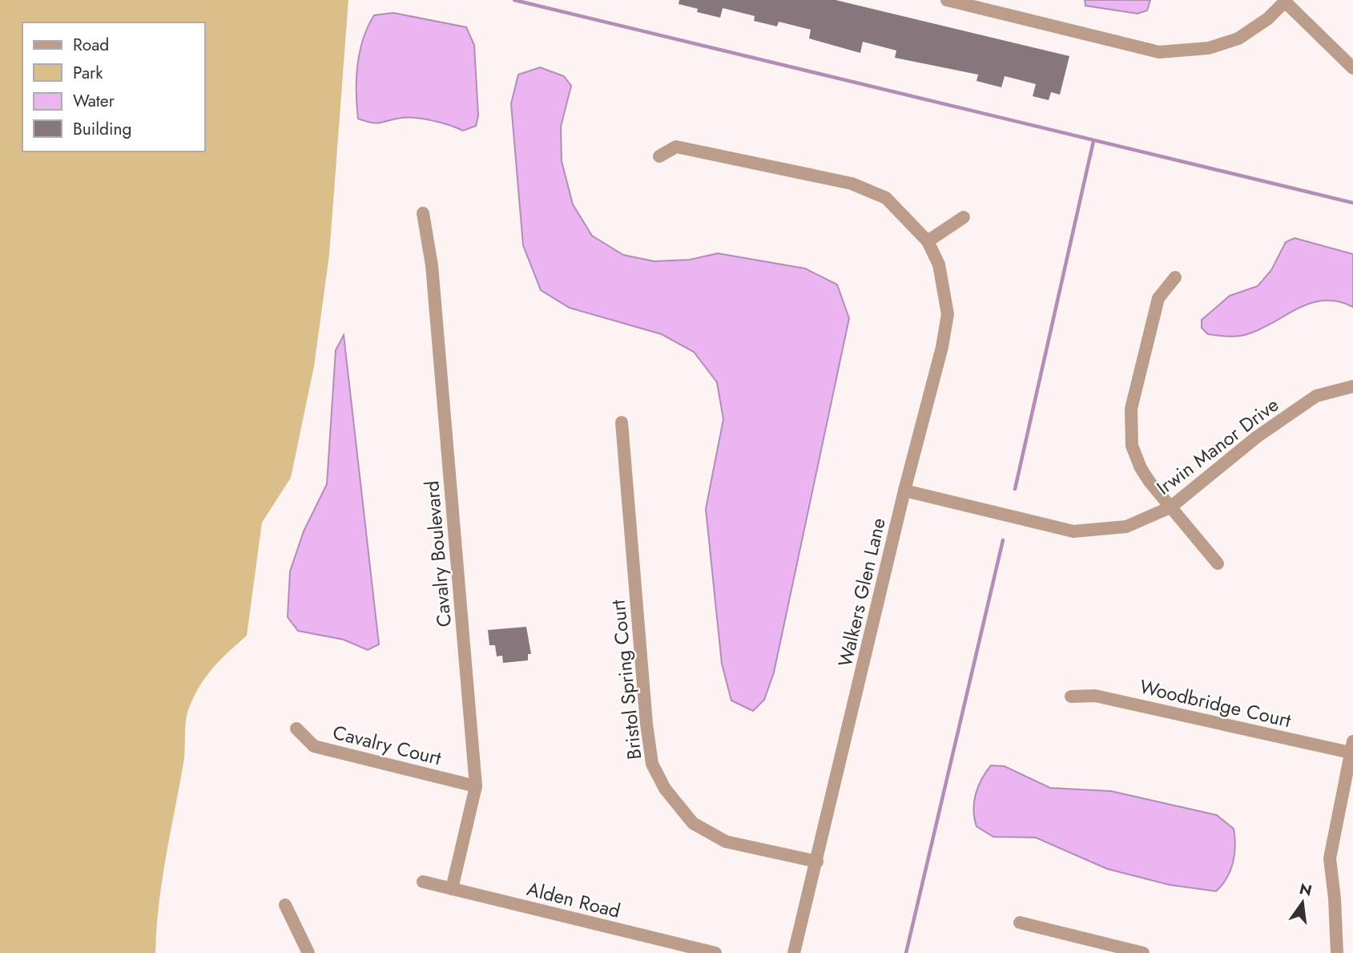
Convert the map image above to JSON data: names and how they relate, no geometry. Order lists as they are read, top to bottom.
{
  "streets": {
    "street": [
      "Irwin Manor Drive",
      "Cavalry Boulevard",
      "Walkers Glen Lane",
      "Bristol Spring Court",
      "Woodbridge Court",
      "Cavalry Court",
      "Alden Road"
    ]
  },
  "crossings": [
    ["Irwin Manor Drive", "Walkers Glen Lane"],
    ["Cavalry Boulevard", "Cavalry Court"],
    ["Cavalry Boulevard", "Alden Road"],
    ["Walkers Glen Lane", "Bristol Spring Court"]
  ],
  "legend": [
    "Road",
    "Park",
    "Water",
    "Building"
  ],
  "north": "top"
}
